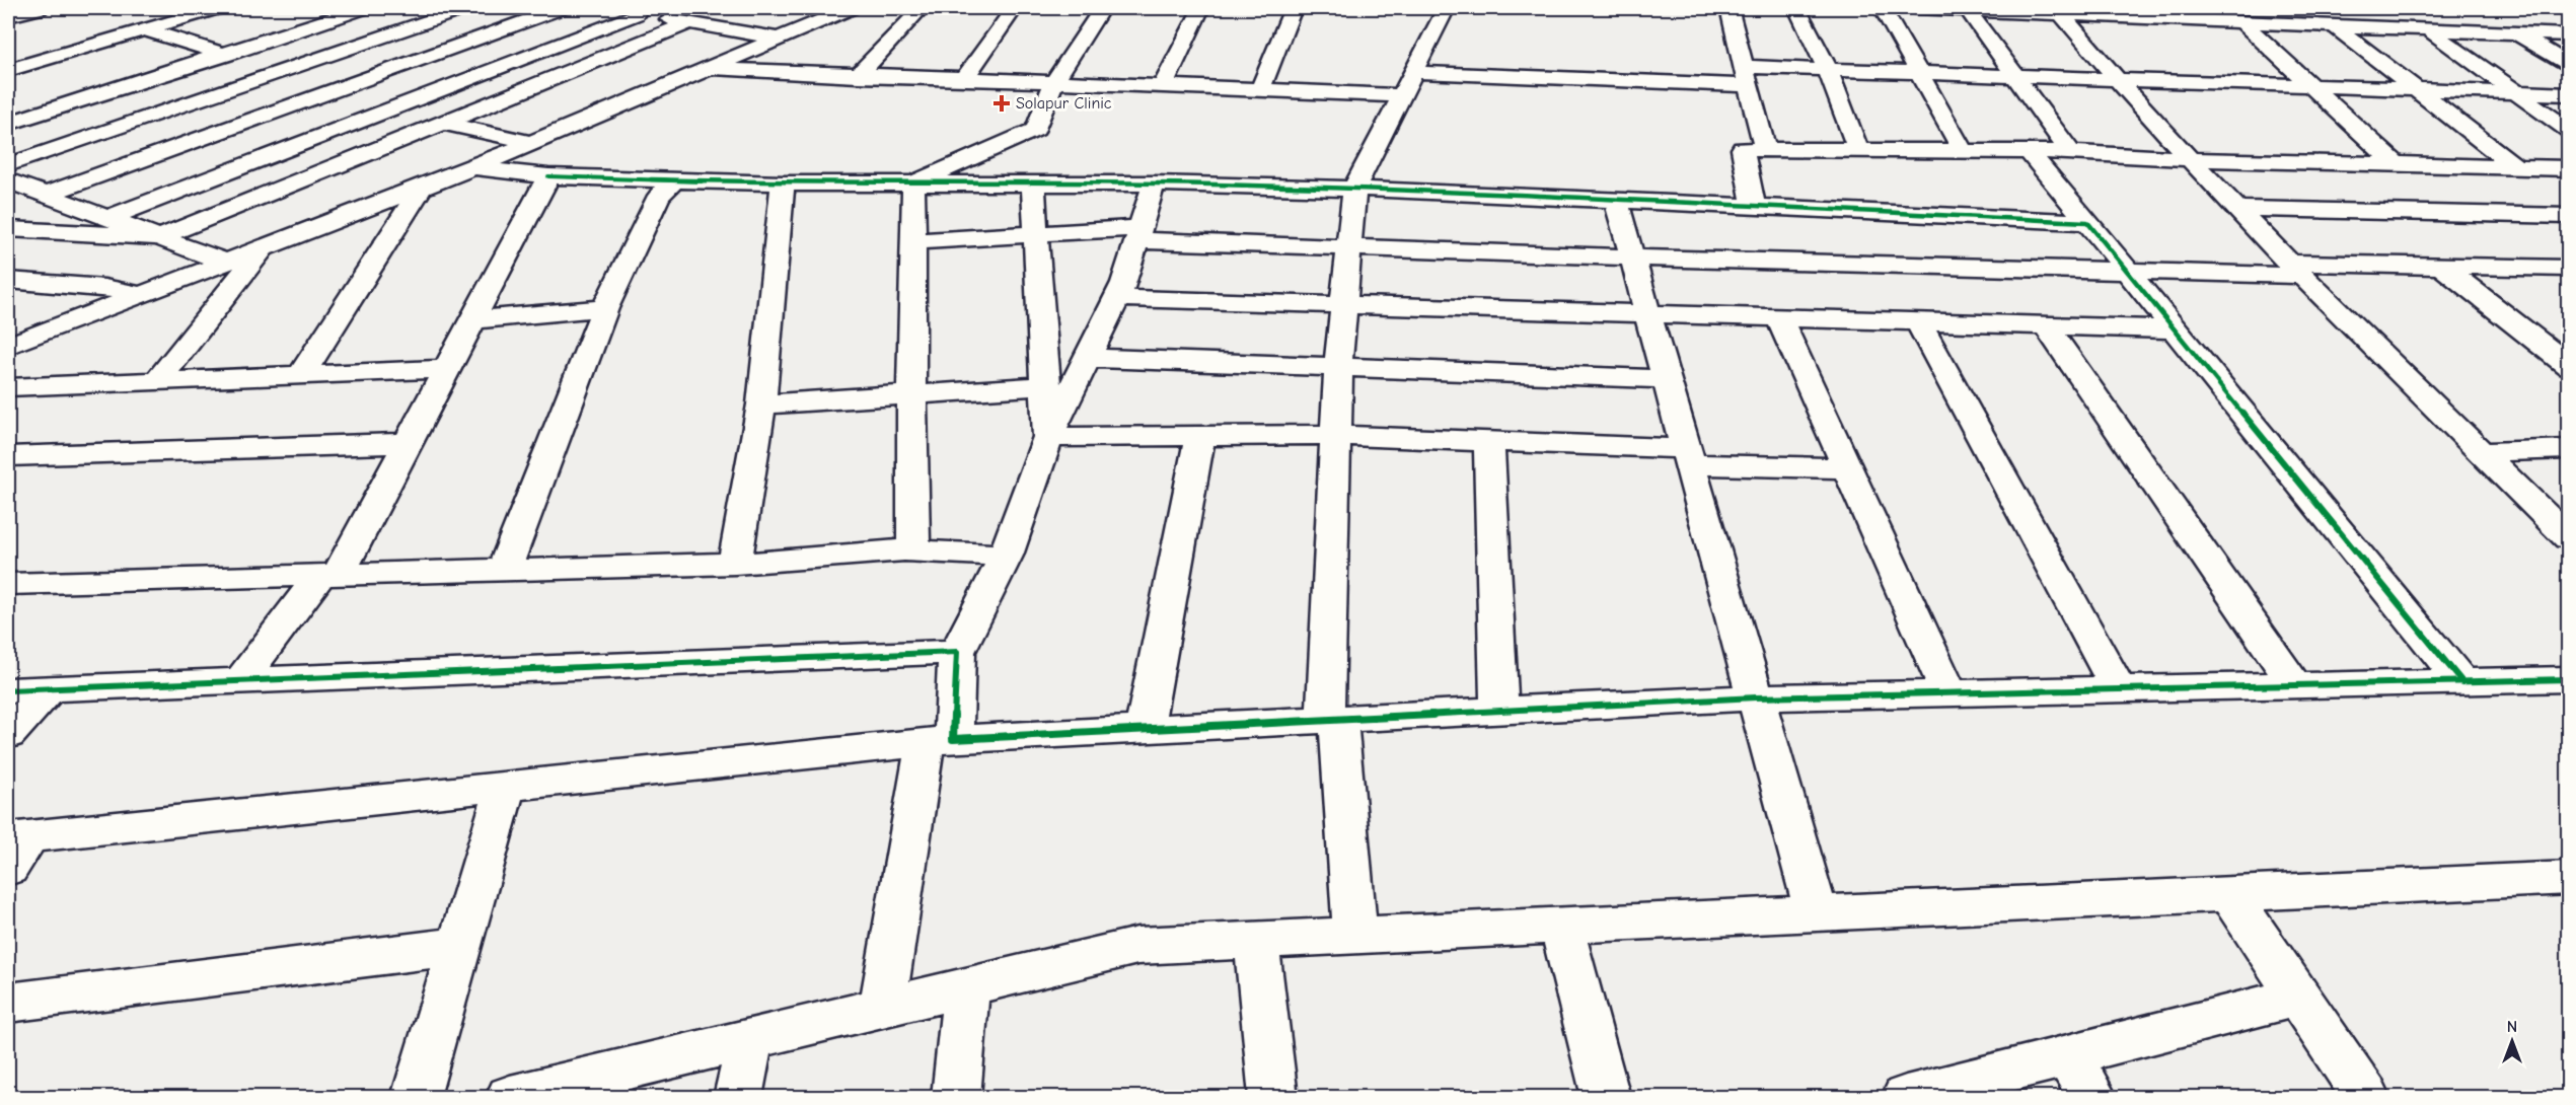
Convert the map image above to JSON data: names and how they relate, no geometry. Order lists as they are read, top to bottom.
{
  "places": {
    "health": ["Solapur Clinic"]
  },
  "north": "top"
}
